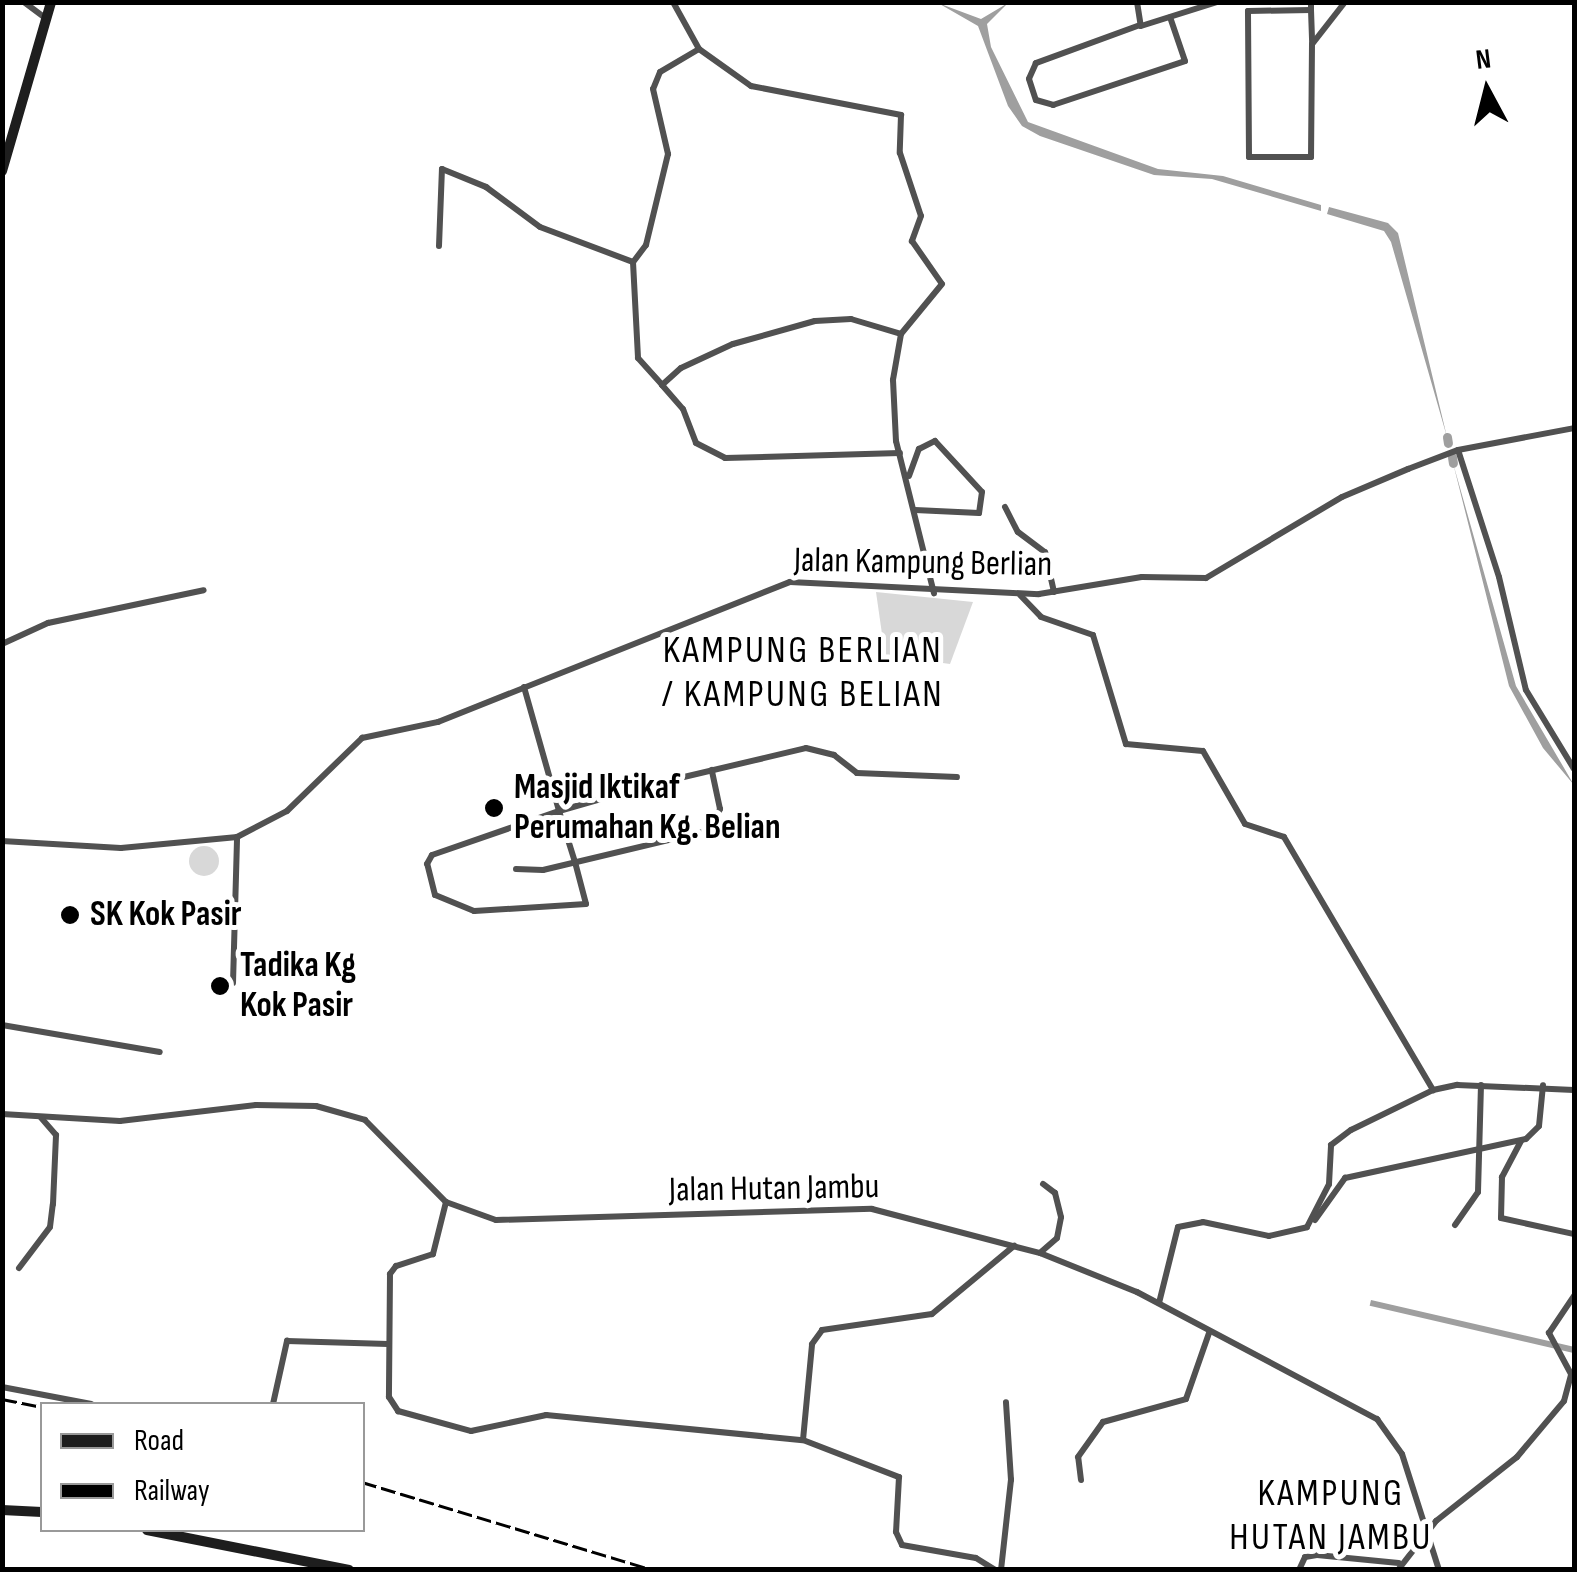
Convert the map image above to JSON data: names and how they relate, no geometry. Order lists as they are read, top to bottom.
{
  "streets": {
    "street": ["Jalan Kampung Berlian", "Jalan Hutan Jambu"]
  },
  "districts": ["KAMPUNG BERLIAN / KAMPUNG BELIAN", "KAMPUNG HUTAN JAMBU"],
  "places": ["Masjid Iktikaf Perumahan Kg. Belian", "SK Kok Pasir", "Tadika Kg Kok Pasir"],
  "legend": ["Road", "Railway"],
  "north": "top"
}
